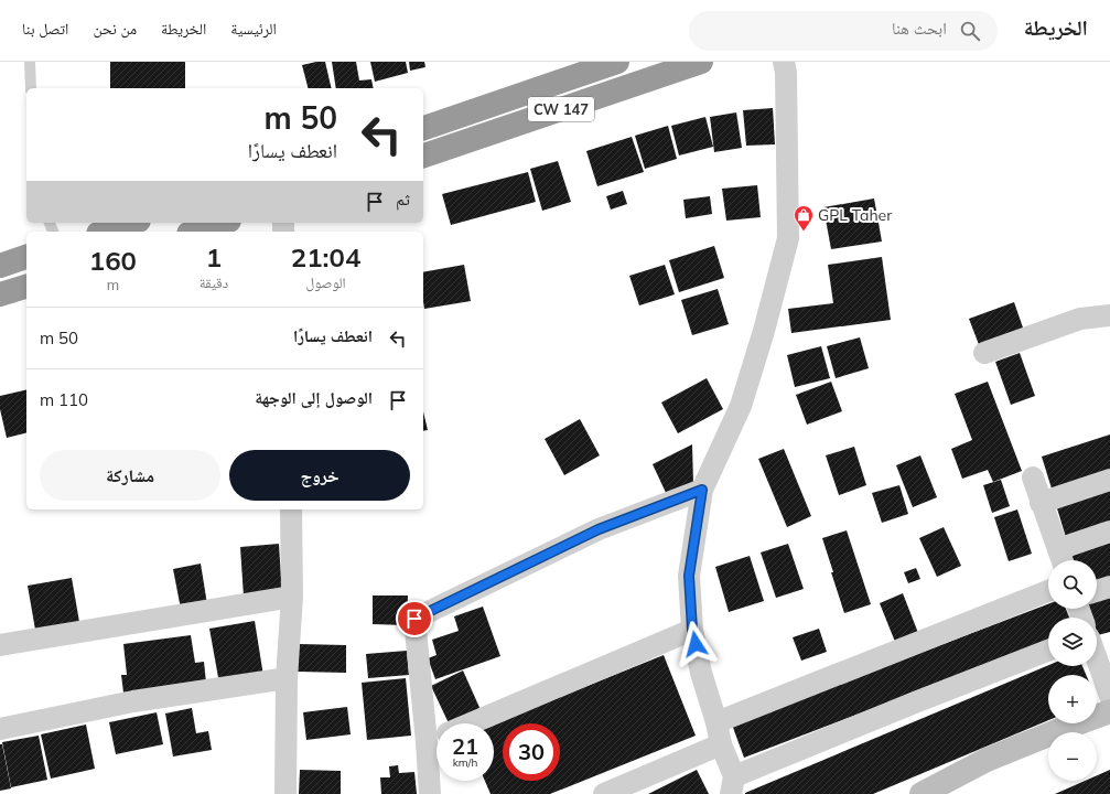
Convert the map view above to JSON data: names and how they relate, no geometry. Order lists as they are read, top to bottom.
{
  "streets": {
    "highway": ["CW 147"]
  },
  "places": {
    "shop": ["GPL Taher"]
  },
  "page": {
    "header": "الخريطة",
    "search": "ابحث هنا",
    "nav": [
      "الرئيسية",
      "الخريطة",
      "من نحن",
      "اتصل بنا"
    ],
    "turn": ["50 m", "انعطف يسارًا"],
    "then": "ثم",
    "eta": [
      "21:04",
      "الوصول",
      "1",
      "دقيقة",
      "160",
      "m"
    ],
    "list": [
      {
        "name": "انعطف يسارًا",
        "value": "50 m"
      },
      {
        "name": "الوصول إلى الوجهة",
        "value": "110 m"
      }
    ],
    "buttons": ["خروج", "مشاركة"],
    "map_buttons": ["+", "−"],
    "speed": "21 km/h",
    "limit": "30"
  }
}
